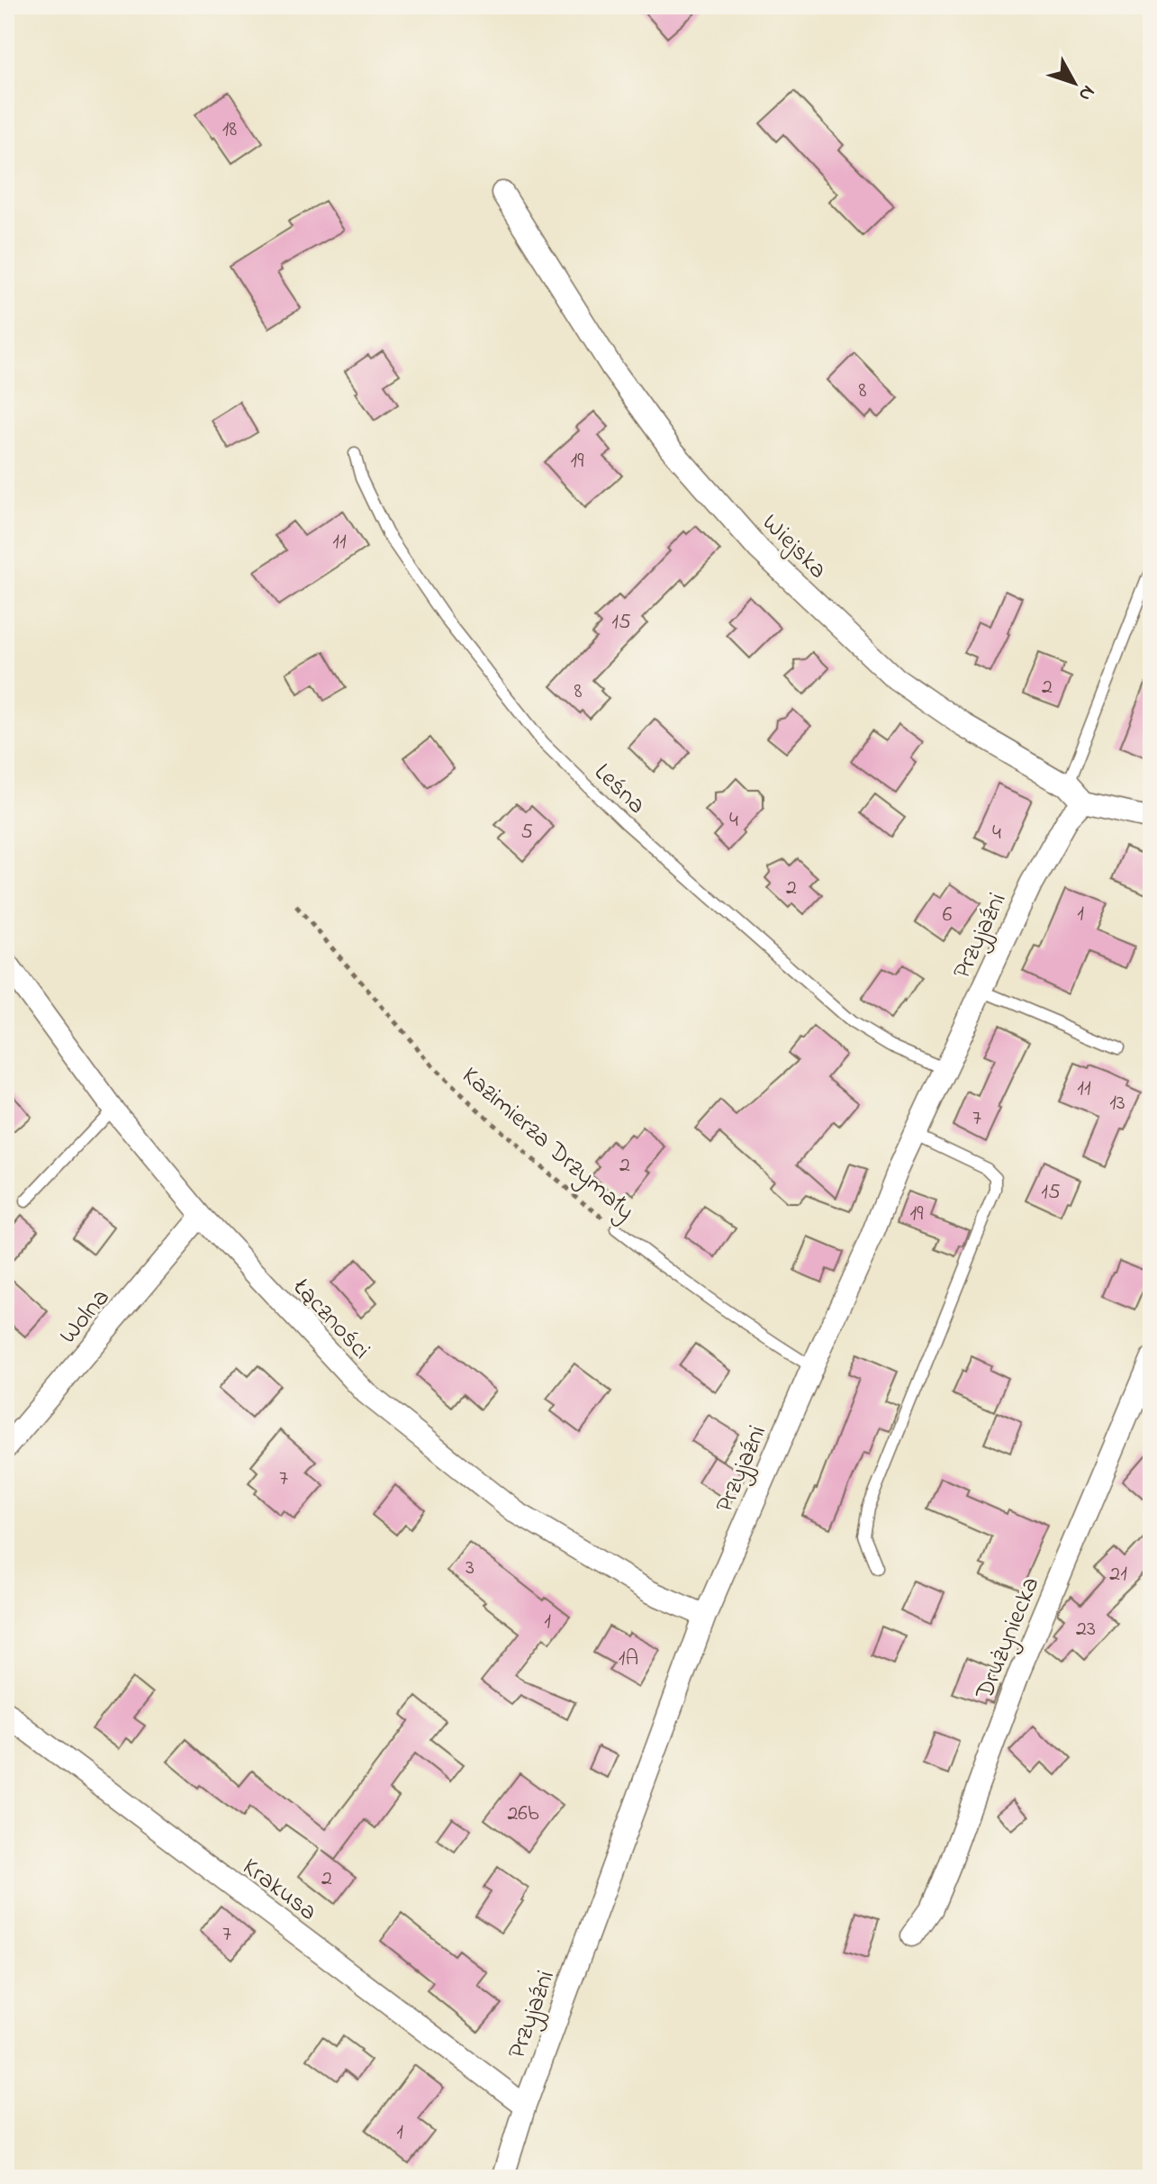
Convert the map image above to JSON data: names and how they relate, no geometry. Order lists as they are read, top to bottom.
{
  "streets": {
    "street": [
      "Wiejska",
      "Przyjaźni",
      "Wolna",
      "Łączności",
      "Drużyniecka",
      "Krakusa"
    ],
    "lane": ["Leśna", "Kazimierza Drzymały"]
  },
  "crossings": [
    ["Wiejska", "Przyjaźni"],
    ["Leśna", "Przyjaźni"],
    ["Przyjaźni", "Kazimierza Drzymały"],
    ["Przyjaźni", "Łączności"],
    ["Przyjaźni", "Krakusa"],
    ["Wolna", "Łączności"]
  ],
  "house_numbers": [
    "18",
    "8",
    "19",
    "11",
    "15",
    "2",
    "8",
    "4",
    "5",
    "4",
    "2",
    "1",
    "6",
    "11",
    "13",
    "7",
    "2",
    "15",
    "19",
    "7",
    "3",
    "21",
    "1",
    "23",
    "1A",
    "26b",
    "2",
    "7",
    "1"
  ],
  "north": "bottom right"
}
